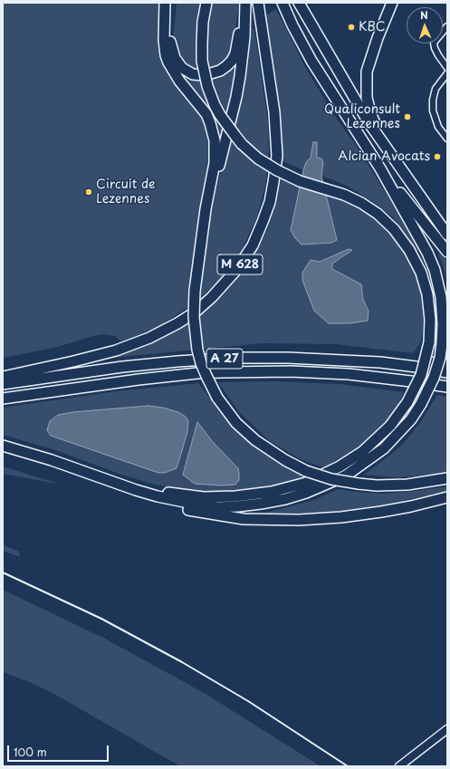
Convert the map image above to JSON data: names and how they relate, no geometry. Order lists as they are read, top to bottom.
{
  "streets": {
    "highway": ["M 628", "A 27"]
  },
  "places": [
    "KBC",
    "Qualiconsult Lezennes",
    "Alcian Avocats",
    "Circuit de Lezennes"
  ],
  "scale_bar": "100 m",
  "north": "top"
}
